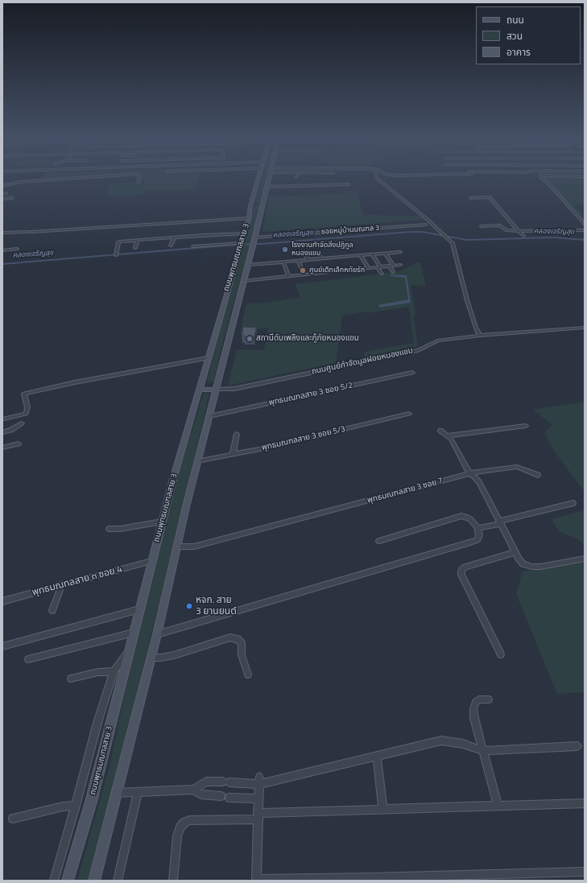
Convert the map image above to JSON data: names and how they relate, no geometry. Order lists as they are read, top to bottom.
{
  "streets": {
    "main road": ["ถนนพุทธมณฑลสาย 3"],
    "street": [
      "ซอยหมู่บ้านมณฑล 3",
      "ถนนศูนย์กำจัดมูลฝอยหนองแขม",
      "พุทธมณฑลสาย 3 ซอย 5/2",
      "พุทธมณฑลสาย 3 ซอย 5/3",
      "พุทธมณฑลสาย 3 ซอย 7",
      "พุทธมณทลสาย ๓ ซอย 4"
    ]
  },
  "crossings": [
    ["ซอยหมู่บ้านมณฑล 3", "ถนนพุทธมณฑลสาย 3"],
    ["ถนนพุทธมณฑลสาย 3", "ถนนศูนย์กำจัดมูลฝอยหนองแขม"],
    ["ถนนพุทธมณฑลสาย 3", "พุทธมณฑลสาย 3 ซอย 5/2"],
    ["ถนนพุทธมณฑลสาย 3", "พุทธมณฑลสาย 3 ซอย 5/3"],
    ["ถนนพุทธมณฑลสาย 3", "พุทธมณฑลสาย 3 ซอย 7"],
    ["ถนนพุทธมณฑลสาย 3", "พุทธมณทลสาย ๓ ซอย 4"]
  ],
  "water": ["คลองเจริญสุข"],
  "places": [
    "โรงงานกำจัดสิ่งปฏิกูล หนองแขม",
    "ศูนย์เด็กเล็กหทัยรัก",
    "สถานีดับเพลิงและกู้ภัยหนองแขม",
    "หจก. สาย 3 ยานยนต์"
  ],
  "legend": ["ถนน", "สวน", "อาคาร"]
}
